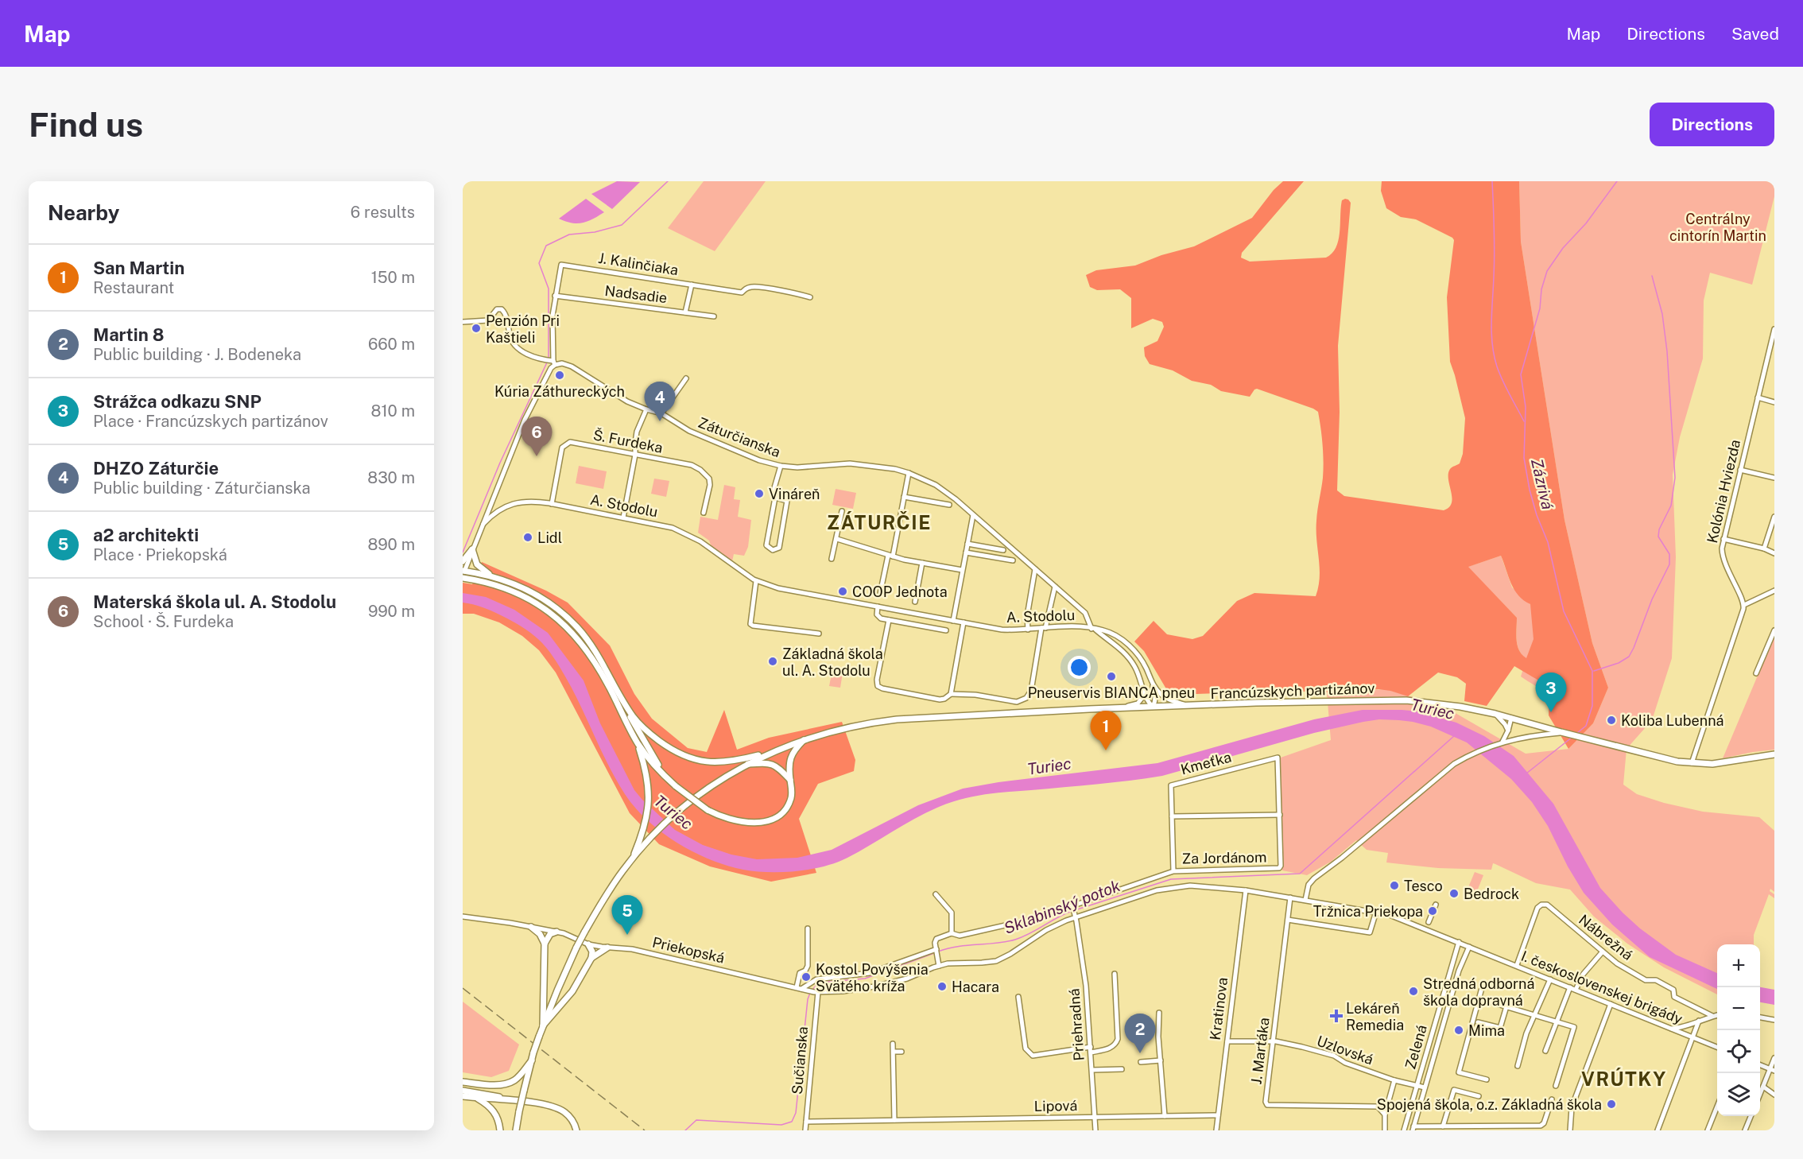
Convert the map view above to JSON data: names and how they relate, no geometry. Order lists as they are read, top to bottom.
{
  "streets": {
    "main road": ["Francúzskych partizánov"],
    "street": [
      "J. Kalinčiaka",
      "Nadsadie",
      "Záturčianska",
      "Š. Furdeka",
      "Kolónia Hviezda",
      "A. Stodolu",
      "Kmeťka",
      "Za Jordánom",
      "Nábrežná",
      "Priekopská",
      "I. československej brigády",
      "Kratinova",
      "Priehradná",
      "Zelená",
      "Uzlovská",
      "J. Martáka",
      "Sučianska",
      "Lipová"
    ]
  },
  "crossings": [
    ["J. Kalinčiaka", "Nadsadie"],
    ["J. Kalinčiaka", "Záturčianska"],
    ["Záturčianska", "A. Stodolu"],
    ["Š. Furdeka", "A. Stodolu"],
    ["Kmeťka", "Za Jordánom"],
    ["Za Jordánom", "Priehradná"],
    ["Nábrežná", "I. československej brigády"],
    ["Priekopská", "I. československej brigády"],
    ["Priekopská", "Kratinova"],
    ["Priekopská", "Priehradná"],
    ["Priekopská", "J. Martáka"],
    ["Priekopská", "Sučianska"],
    ["I. československej brigády", "Zelená"],
    ["Kratinova", "Uzlovská"],
    ["Kratinova", "Lipová"],
    ["Priehradná", "Lipová"],
    ["Zelená", "Uzlovská"],
    ["Uzlovská", "J. Martáka"],
    ["Sučianska", "Lipová"]
  ],
  "districts": ["ZÁTURČIE", "VRÚTKY"],
  "water": ["Zázrivá", "Turiec", "Sklabinský potok"],
  "parks": ["Centrálny cintorín Martin"],
  "places": {
    "other": [
      "Penzión Pri Kaštieli",
      "Kúria Záthureckých",
      "Vináreň",
      "Lidl",
      "COOP Jednota",
      "Základná škola ul. A. Stodolu",
      "Pneuservis BIANCA pneu",
      "Koliba Lubenná",
      "Tesco",
      "Bedrock",
      "Tržnica Priekopa",
      "Kostol Povýšenia Svätého kríža",
      "Hacara",
      "Stredná odborná škola dopravná",
      "Mima",
      "Spojená škola, o.z. Základná škola"
    ],
    "health": ["Lekáreň Remedia"]
  },
  "page": {
    "header": "Map",
    "nav": ["Map", "Directions", "Saved"],
    "buttons": "Directions",
    "title": "Find us",
    "heading": ["Nearby", "6 results"],
    "list": [
      {
        "mark": "1",
        "name": "San Martin",
        "note": "Restaurant",
        "value": "150 m"
      },
      {
        "mark": "2",
        "name": "Martin 8",
        "note": "Public building · J. Bodeneka",
        "value": "660 m"
      },
      {
        "mark": "3",
        "name": "Strážca odkazu SNP",
        "note": "Place · Francúzskych partizánov",
        "value": "810 m"
      },
      {
        "mark": "4",
        "name": "DHZO Záturčie",
        "note": "Public building · Záturčianska",
        "value": "830 m"
      },
      {
        "mark": "5",
        "name": "a2 architekti",
        "note": "Place · Priekopská",
        "value": "890 m"
      },
      {
        "mark": "6",
        "name": "Materská škola ul. A. Stodolu",
        "note": "School · Š. Furdeka",
        "value": "990 m"
      }
    ],
    "pins": [
      "4",
      "6",
      "3",
      "1",
      "5",
      "2"
    ],
    "map_buttons": ["+", "−"]
  }
}
